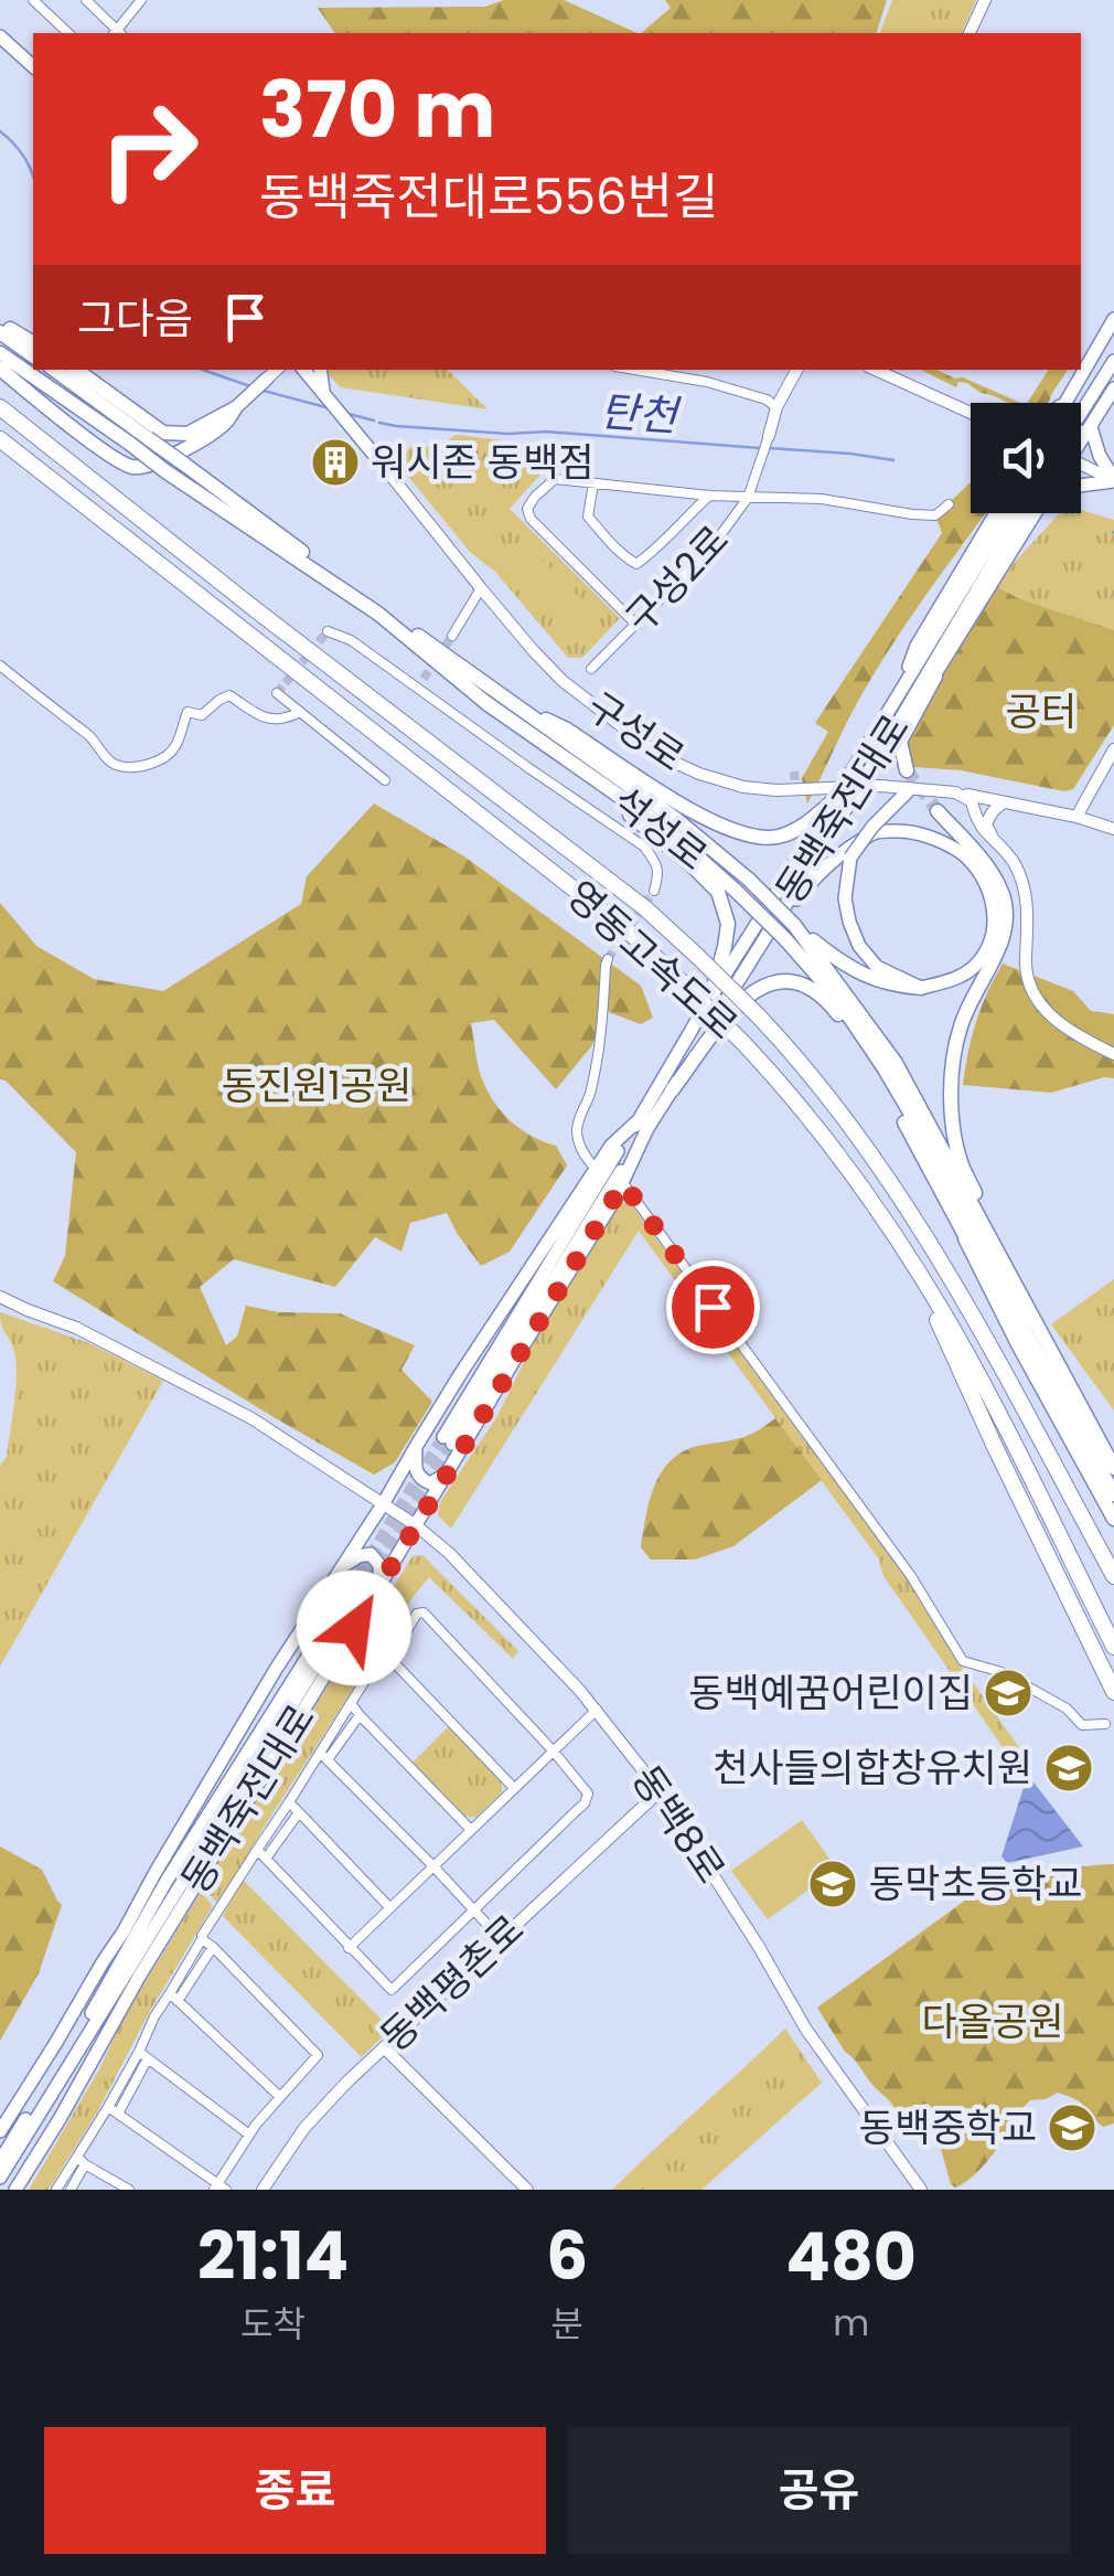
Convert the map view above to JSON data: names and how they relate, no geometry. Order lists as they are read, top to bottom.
{
  "streets": {
    "highway": ["석성로", "영동고속도로"],
    "main road": ["구성로", "동백죽전대로"],
    "street": ["구성2로", "동백8로", "동백평촌로"]
  },
  "crossings": [
    ["동백죽전대로", "동백8로"],
    ["동백8로", "동백평촌로"]
  ],
  "water": ["탄천"],
  "parks": ["공터", "동진원1공원", "다올공원"],
  "places": {
    "building": ["워시존 동백점"],
    "school or university": [
      "동백예꿈어린이집",
      "천사들의합창유치원",
      "동막초등학교",
      "동백중학교"
    ]
  },
  "page": {
    "turn": ["370 m", "동백죽전대로556번길"],
    "then": "그다음",
    "eta": [
      "21:14",
      "도착",
      "6",
      "분",
      "480",
      "m"
    ],
    "buttons": ["종료", "공유"]
  }
}
